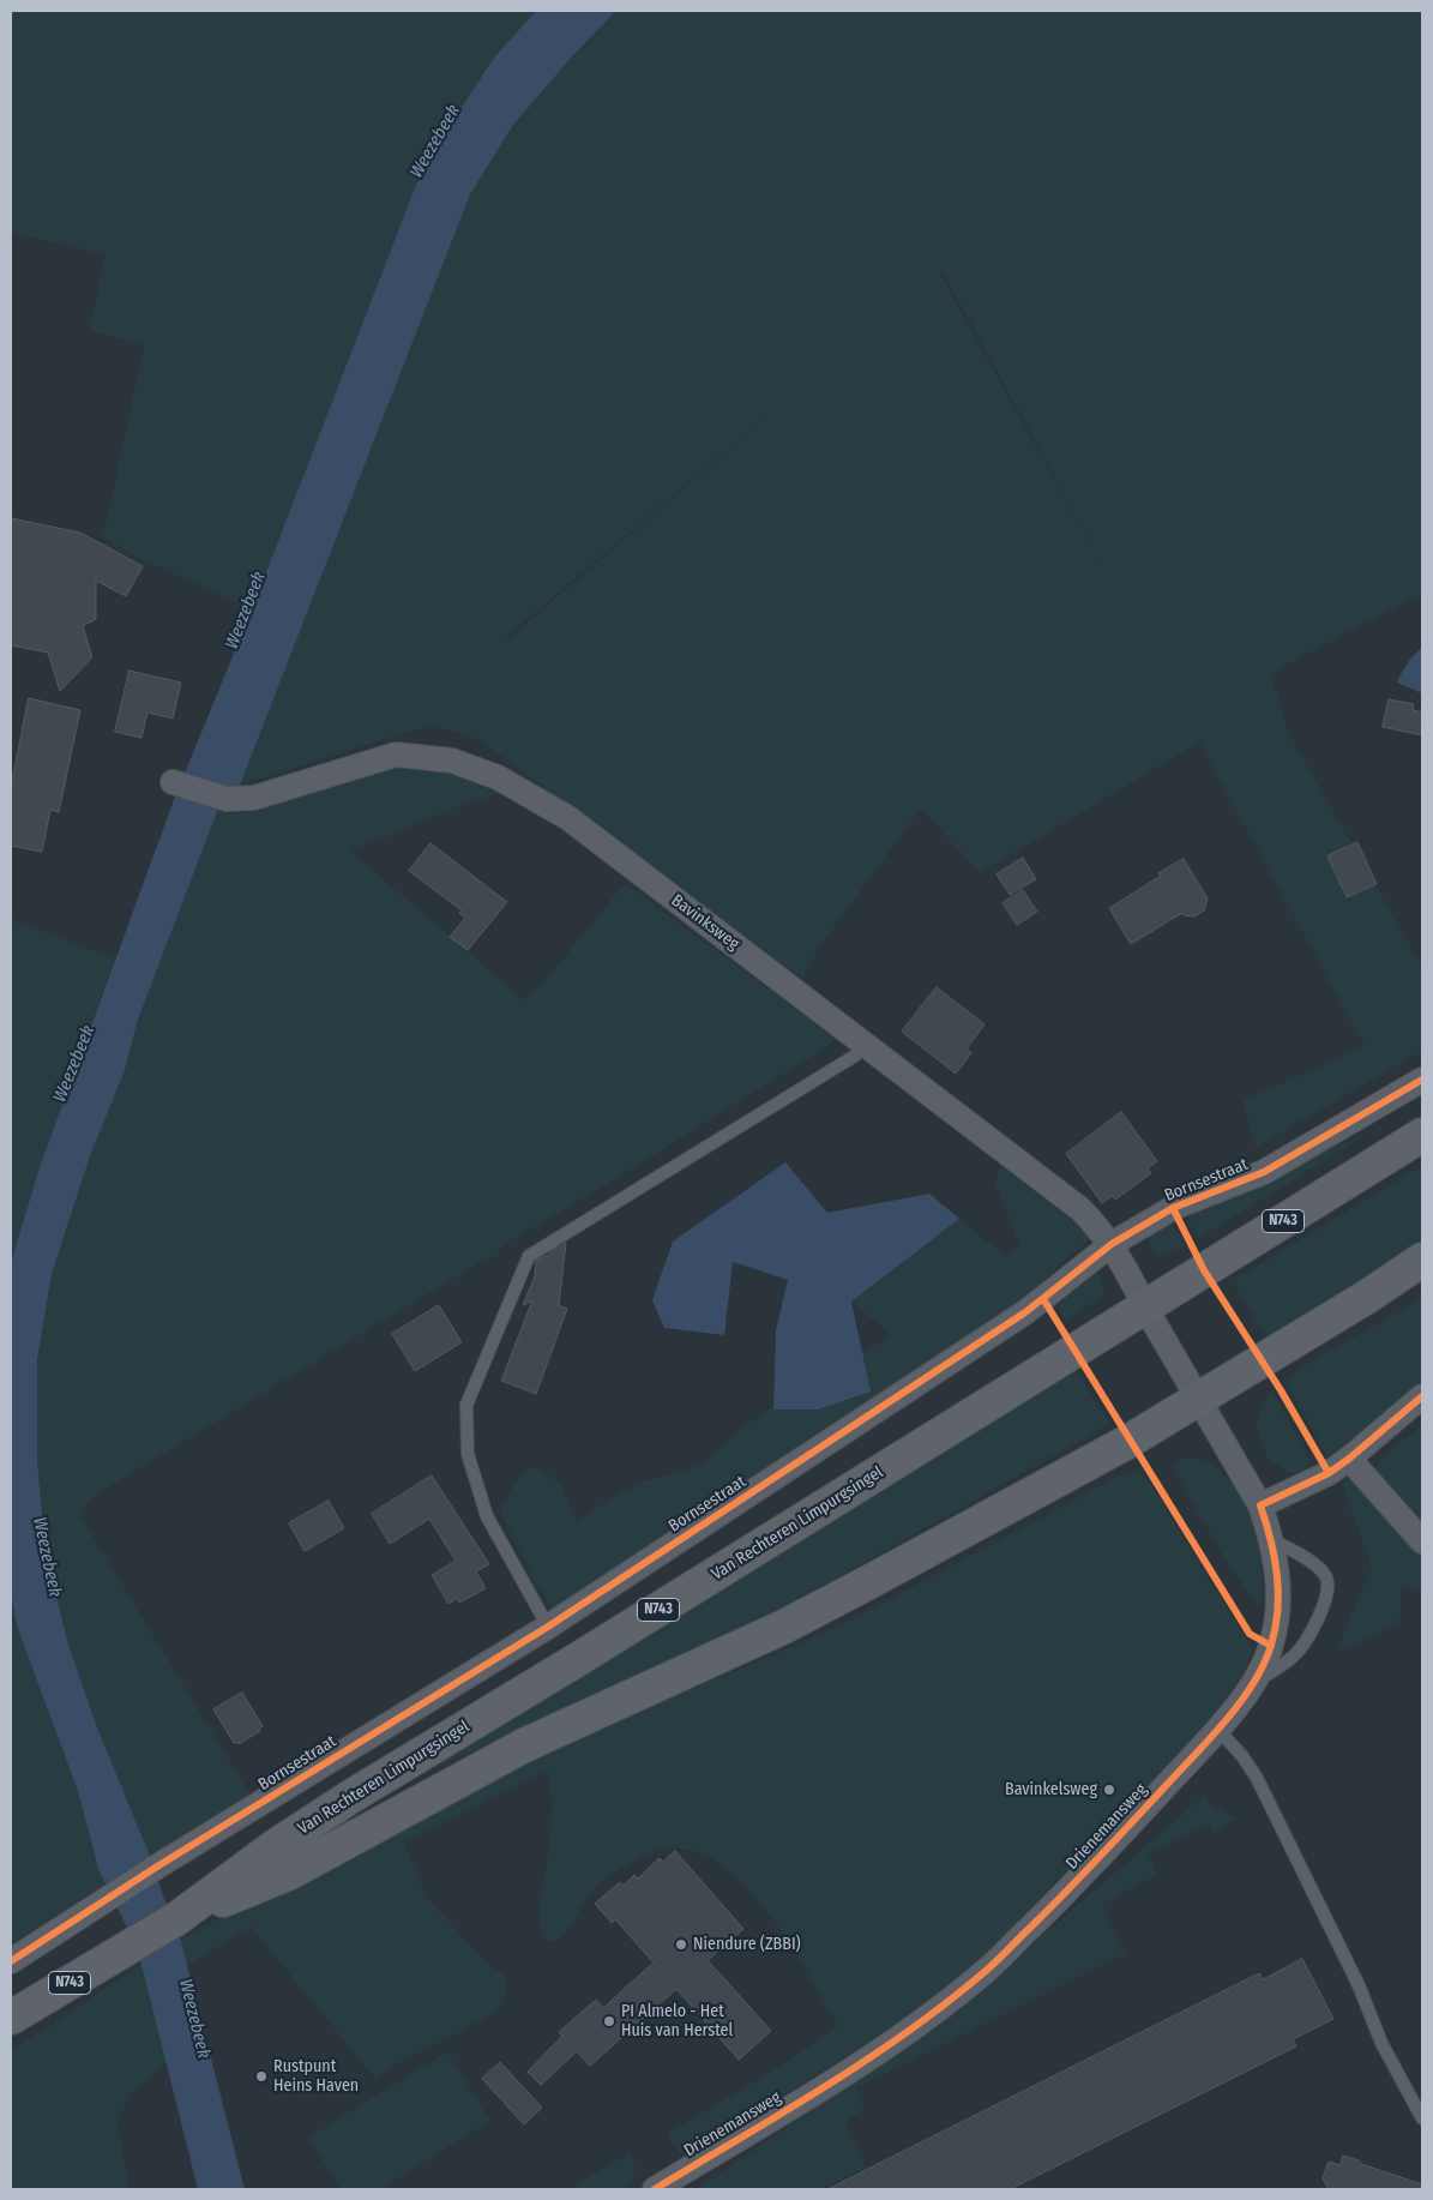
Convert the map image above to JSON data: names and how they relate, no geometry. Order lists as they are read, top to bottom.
{
  "streets": {
    "main road": ["N743", "Van Rechteren Limpurgsingel"],
    "street": ["Bavinksweg", "Bornsestraat", "Drienemansweg"]
  },
  "crossings": [
    ["Bavinksweg", "Bornsestraat"],
    ["Bavinksweg", "Van Rechteren Limpurgsingel"],
    ["Van Rechteren Limpurgsingel", "Drienemansweg"]
  ],
  "water": ["Weezebeek"],
  "places": [
    "Bavinkelsweg",
    "Niendure (ZBBI)",
    "PI Almelo - Het Huis van Herstel",
    "Rustpunt Heins Haven"
  ]
}
